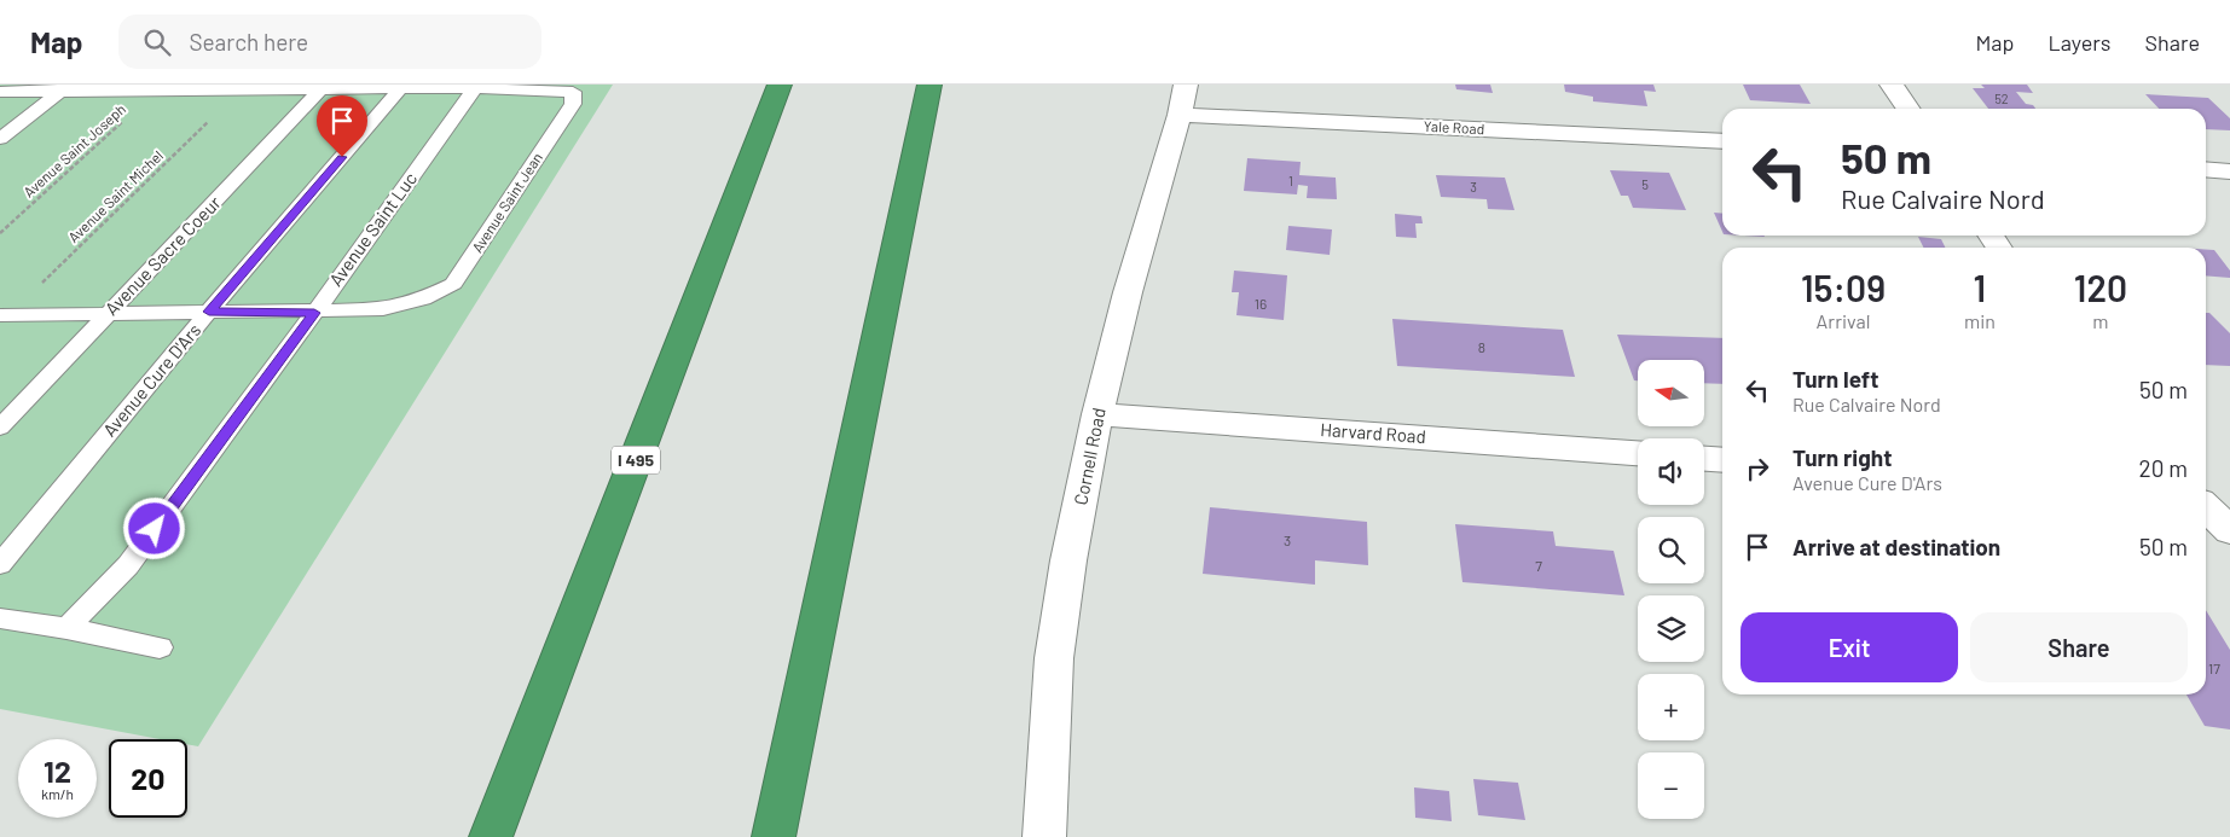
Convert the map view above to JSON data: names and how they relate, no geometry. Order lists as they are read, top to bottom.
{
  "streets": {
    "highway": ["I 495"],
    "street": ["Yale Road", "Harvard Road", "Cornell Road"],
    "lane": [
      "Avenue Saint Jean",
      "Avenue Saint Luc",
      "Avenue Sacre Coeur",
      "Avenue Cure D'Ars"
    ],
    "path": ["Avenue Saint Joseph", "Avenue Saint Michel"]
  },
  "crossings": [
    ["Yale Road", "Cornell Road"],
    ["Harvard Road", "Cornell Road"]
  ],
  "house_numbers": [
    "52",
    "1",
    "5",
    "3",
    "16",
    "8",
    "3",
    "7",
    "17"
  ],
  "north": "left",
  "page": {
    "header": "Map",
    "search": "Search here",
    "nav": ["Map", "Layers", "Share"],
    "turn": ["50 m", "Rue Calvaire Nord"],
    "eta": [
      "15:09",
      "Arrival",
      "1",
      "min",
      "120",
      "m"
    ],
    "list": [
      {
        "name": "Turn left",
        "note": "Rue Calvaire Nord",
        "value": "50 m"
      },
      {
        "name": "Turn right",
        "note": "Avenue Cure D'Ars",
        "value": "20 m"
      },
      {
        "name": "Arrive at destination",
        "value": "50 m"
      }
    ],
    "map_buttons": ["+", "−"],
    "buttons": ["Exit", "Share"],
    "speed": "12 km/h",
    "limit": "20"
  }
}
